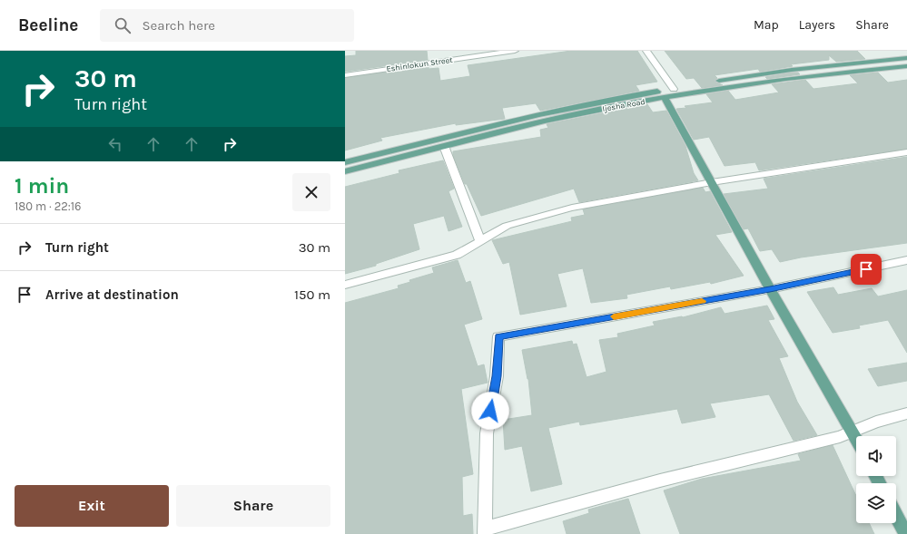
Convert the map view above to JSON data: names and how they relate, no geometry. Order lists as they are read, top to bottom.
{
  "streets": {
    "main road": ["Ijesha Road"],
    "street": ["Eshinlokun Street"]
  },
  "page": {
    "header": "Beeline",
    "search": "Search here",
    "nav": ["Map", "Layers", "Share"],
    "turn": ["30 m", "Turn right"],
    "heading": ["1 min", "180 m · 22:16"],
    "list": [
      {
        "name": "Turn right",
        "value": "30 m"
      },
      {
        "name": "Arrive at destination",
        "value": "150 m"
      }
    ],
    "buttons": ["Exit", "Share"]
  }
}
